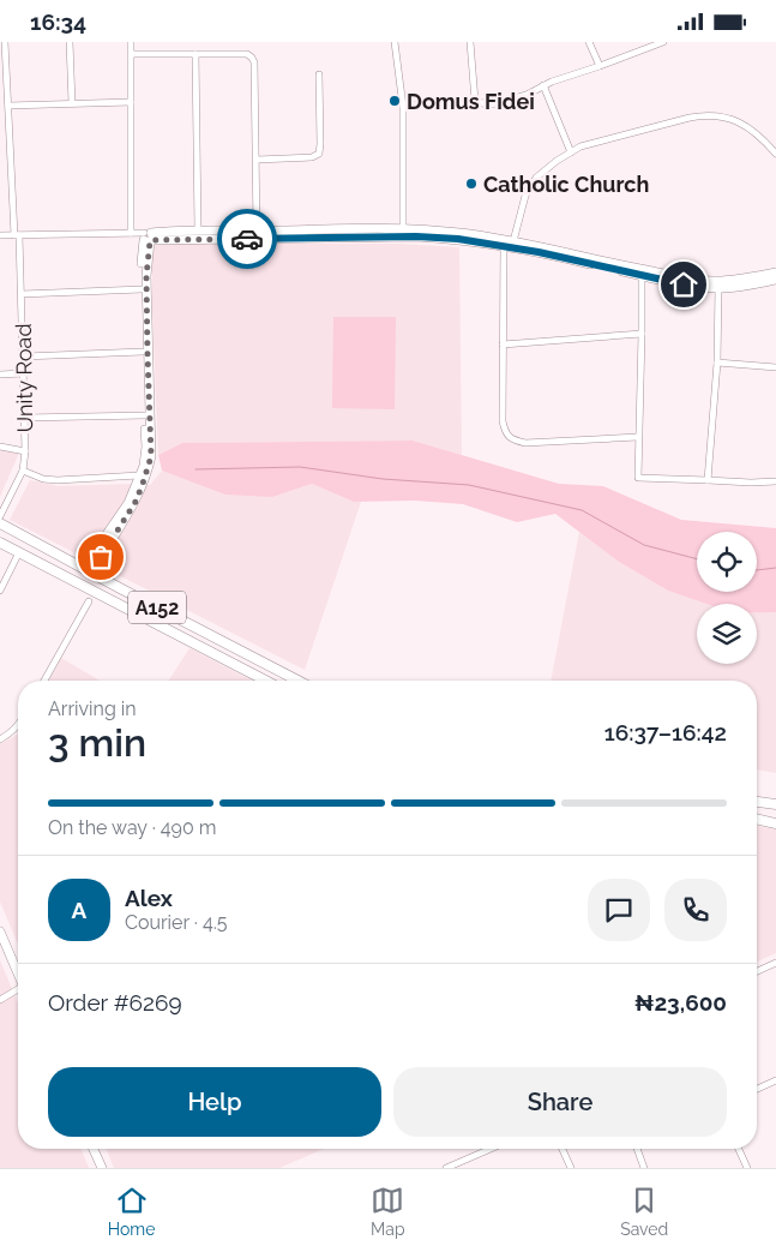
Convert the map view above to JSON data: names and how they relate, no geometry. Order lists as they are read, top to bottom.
{
  "streets": {
    "main road": ["A152"],
    "street": ["Unity Road"]
  },
  "places": ["Domus Fidei", "Catholic Church"],
  "page": {
    "status": "16:34",
    "heading": ["3 min", "Arriving in", "16:37–16:42"],
    "panel": [
      "Alex",
      "Courier · 4.5",
      "Order #6269",
      "₦23,600"
    ],
    "bar": "On the way · 490 m",
    "round": "A",
    "buttons": ["Help", "Share"],
    "tabs": ["Home", "Map", "Saved"]
  }
}
